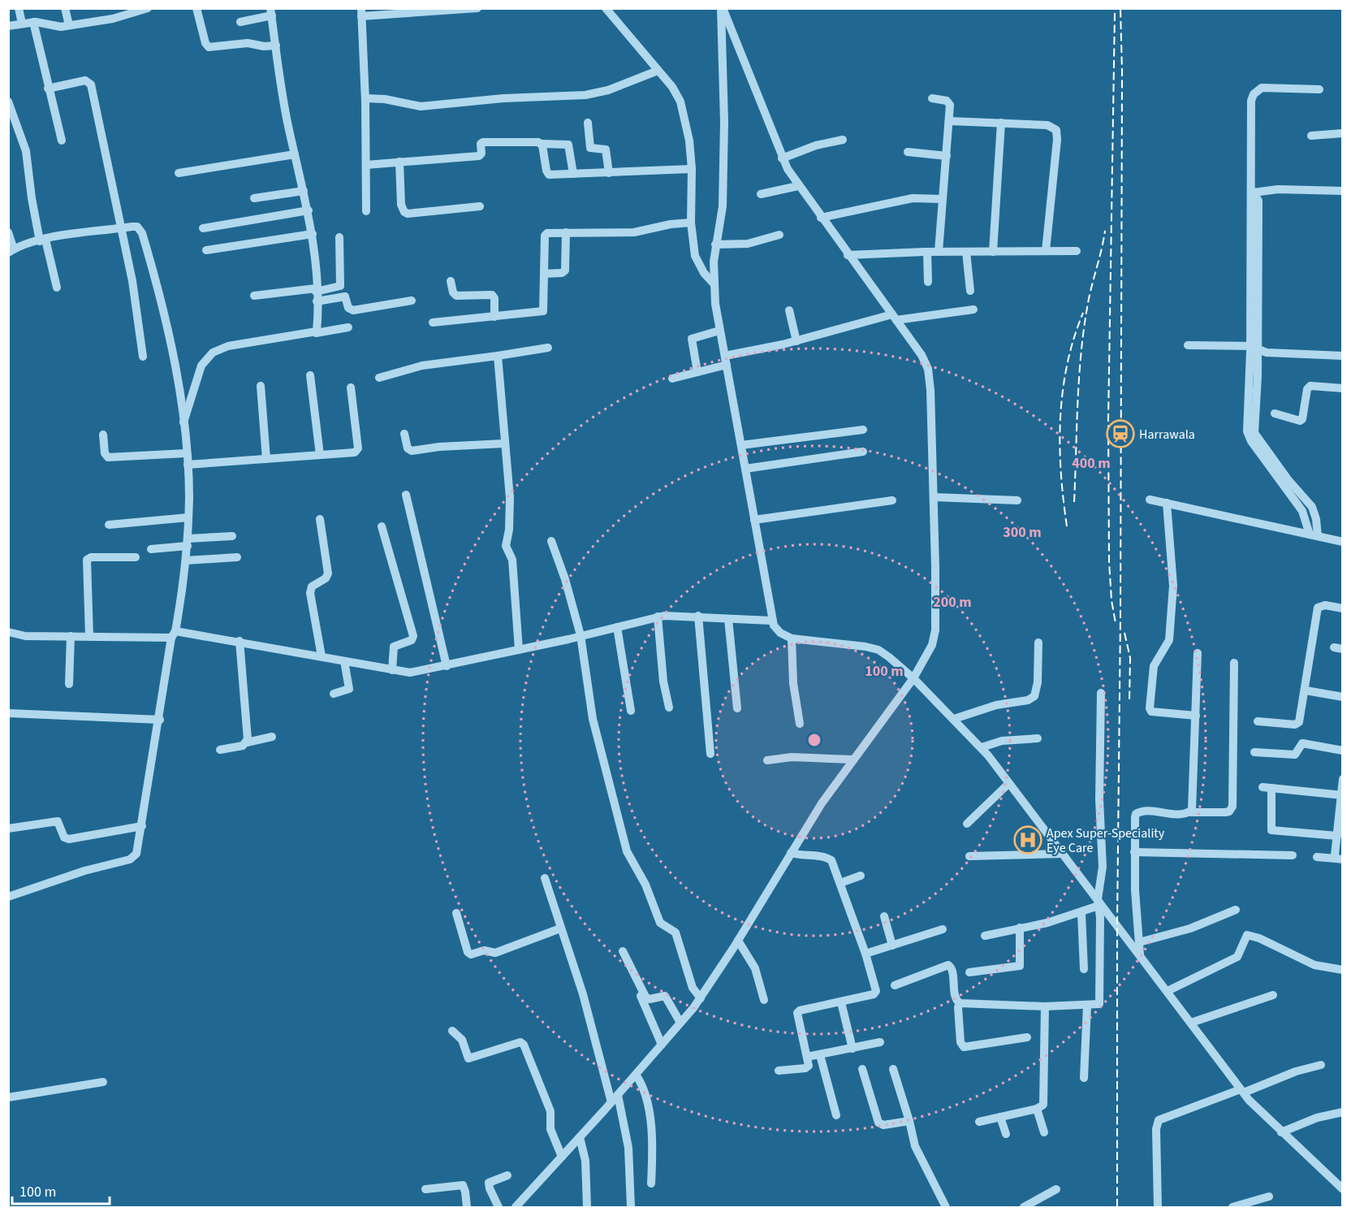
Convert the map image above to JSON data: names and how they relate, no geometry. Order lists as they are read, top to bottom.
{
  "places": {
    "station": ["Harrawala"],
    "hospital": ["Apex Super-Speciality Eye Care"]
  },
  "scale_bar": "100 m",
  "rings": [
    "400 m",
    "300 m",
    "200 m",
    "100 m"
  ]
}
